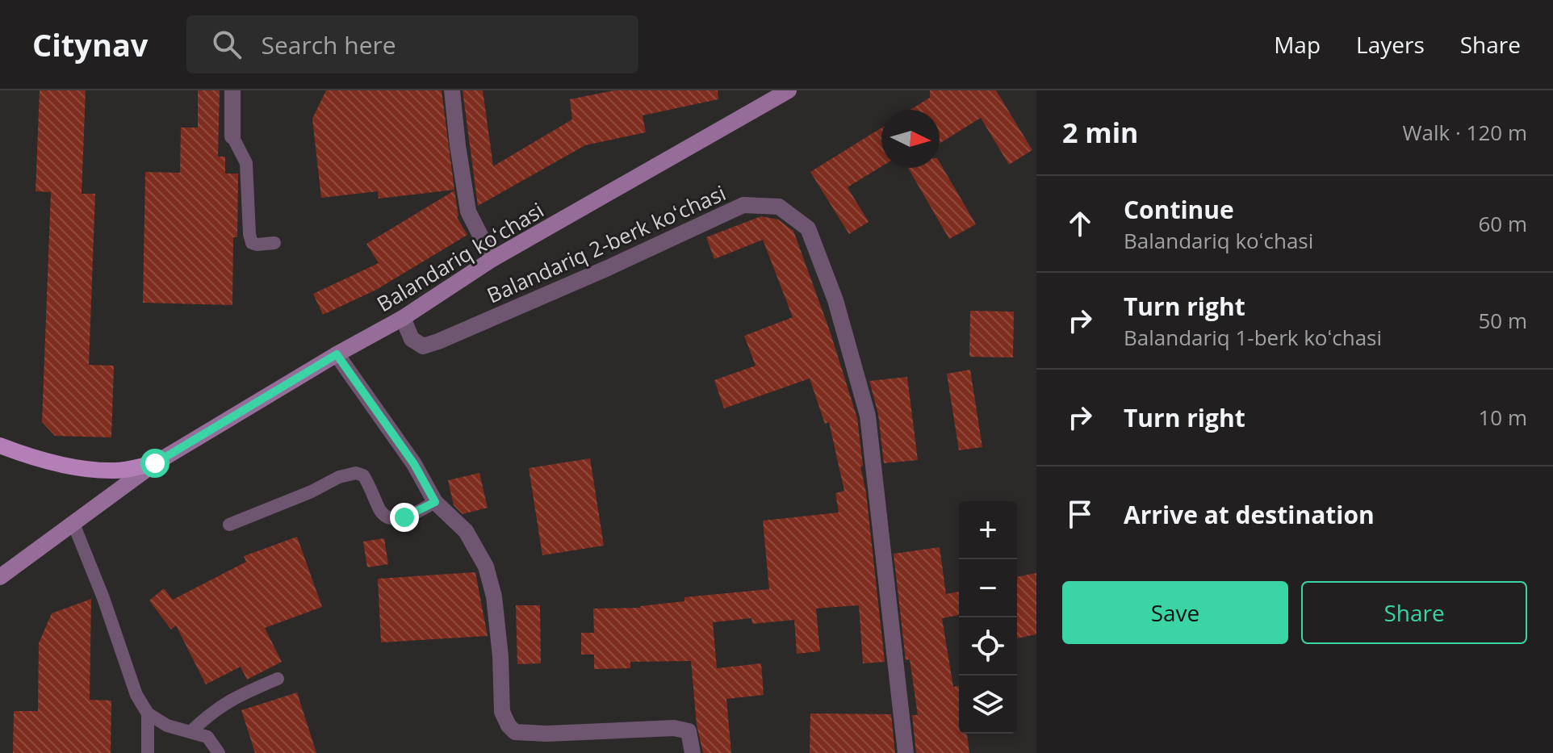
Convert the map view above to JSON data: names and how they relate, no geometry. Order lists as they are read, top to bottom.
{
  "streets": {
    "street": ["Balandariq 2-berk koʻchasi", "Balandariq koʻchasi"]
  },
  "crossings": [
    ["Balandariq 2-berk koʻchasi", "Balandariq koʻchasi"]
  ],
  "north": "right",
  "page": {
    "header": "Citynav",
    "search": "Search here",
    "nav": ["Map", "Layers", "Share"],
    "heading": ["2 min", "Walk · 120 m"],
    "list": [
      ["Continue", "Balandariq koʻchasi", "60 m"],
      ["Turn right", "Balandariq 1-berk koʻchasi", "50 m"],
      ["Turn right", "10 m"],
      "Arrive at destination"
    ],
    "map_buttons": ["+", "−"],
    "buttons": ["Save", "Share"]
  }
}
